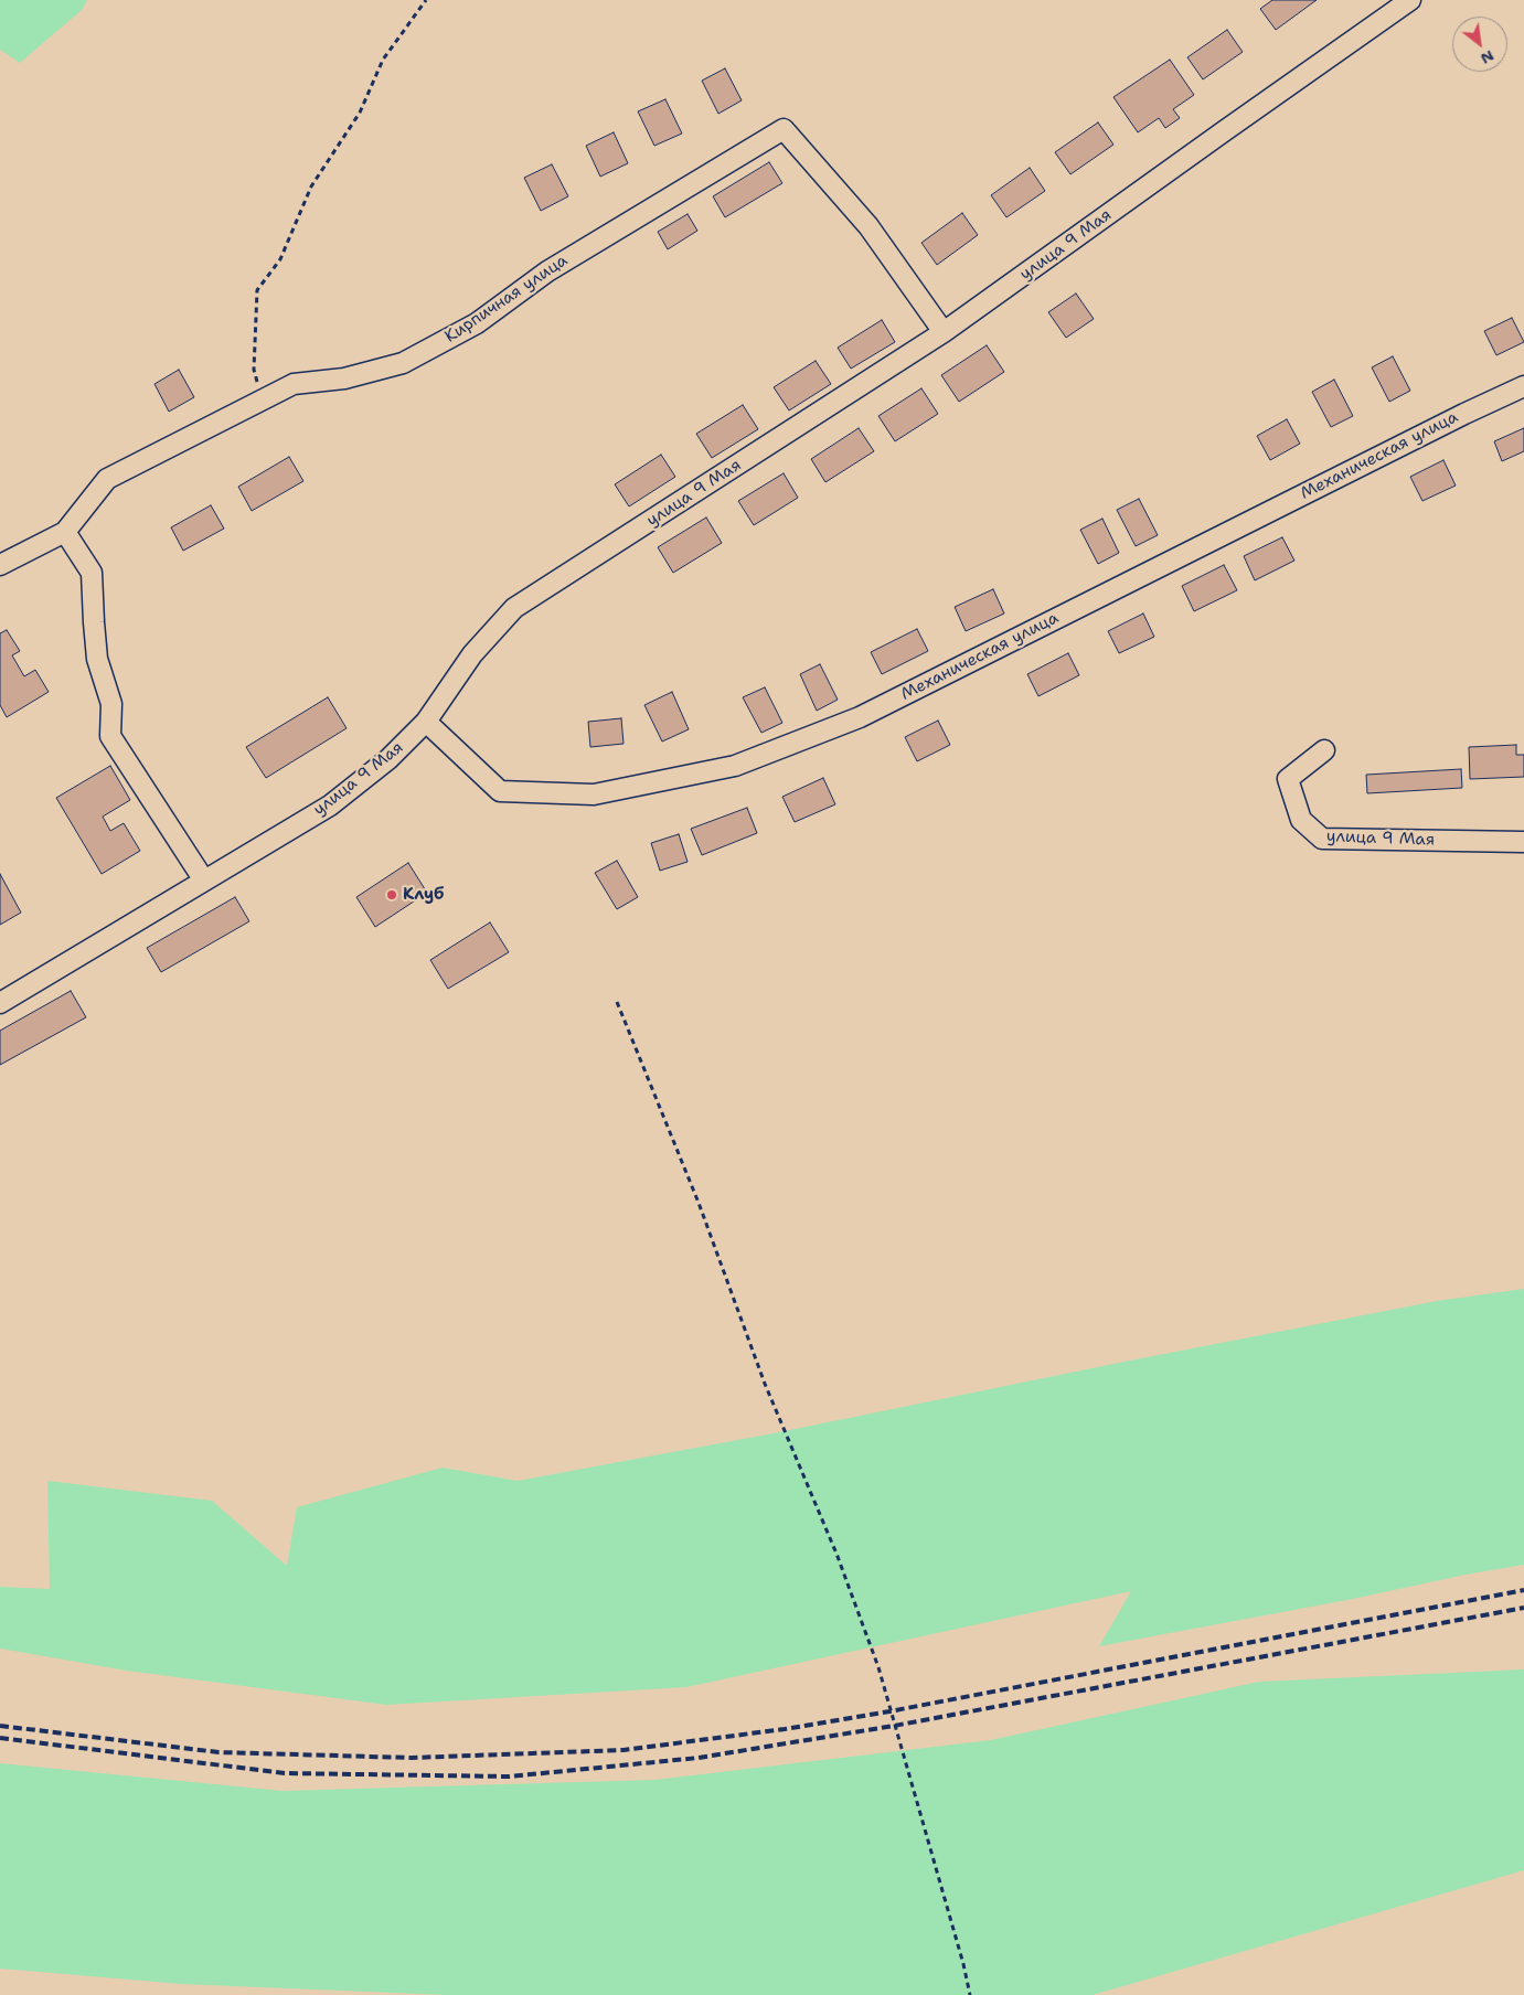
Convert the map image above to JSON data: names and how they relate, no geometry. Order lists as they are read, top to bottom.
{
  "streets": {
    "street": ["улица 9 Мая", "Кирпичная улица", "Механическая улица"]
  },
  "crossings": [
    ["улица 9 Мая", "Кирпичная улица"],
    ["улица 9 Мая", "Механическая улица"]
  ],
  "places": ["Клуб"],
  "north": "bottom right"
}
